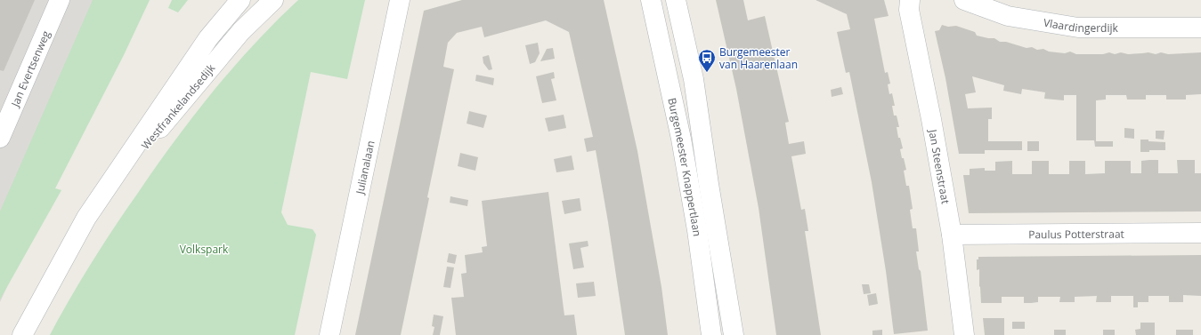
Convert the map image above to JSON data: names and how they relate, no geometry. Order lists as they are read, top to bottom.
{
  "streets": {
    "street": [
      "Vlaardingerdijk",
      "Jan Evertsenweg",
      "Westfrankelandsedijk",
      "Julianalaan",
      "Burgemeester Knappertlaan",
      "Jan Steenstraat",
      "Paulus Potterstraat"
    ]
  },
  "crossings": [
    ["Jan Steenstraat", "Paulus Potterstraat"]
  ],
  "parks": ["Volkspark"],
  "places": {
    "bus stop": ["Burgemeester van Haarenlaan"]
  }
}
